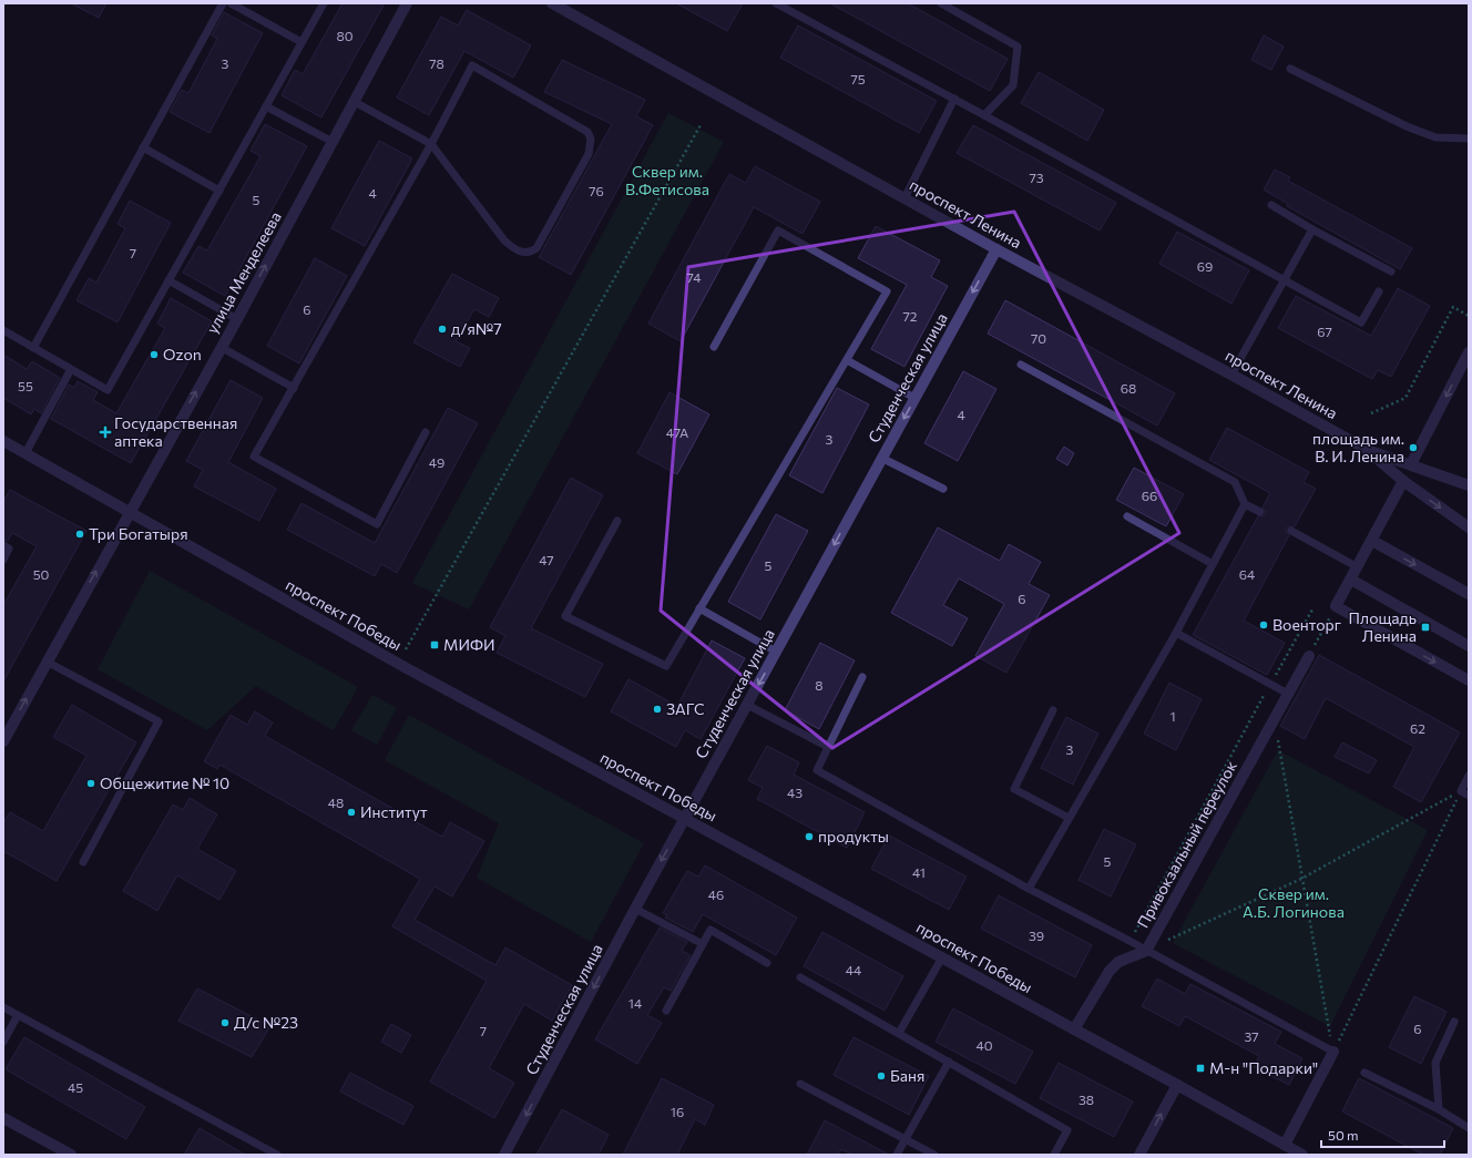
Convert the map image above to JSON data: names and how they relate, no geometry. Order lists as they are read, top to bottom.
{
  "streets": {
    "street": [
      "проспект Ленина",
      "улица Менделеева",
      "Студенческая улица",
      "проспект Победы",
      "Привокзальный переулок"
    ]
  },
  "crossings": [
    ["проспект Ленина", "Студенческая улица"],
    ["улица Менделеева", "проспект Победы"],
    ["Студенческая улица", "проспект Победы"],
    ["проспект Победы", "Привокзальный переулок"]
  ],
  "one_way": ["улица Менделеева", "Студенческая улица"],
  "parks": ["Сквер им. В.Фетисова", "Сквер им. А.Б. Логинова"],
  "places": {
    "other": [
      "д/я№7",
      "Ozon",
      "площадь им. В. И. Ленина",
      "Три Богатыря",
      "Военторг",
      "ЗАГС",
      "Общежитие № 10",
      "Институт",
      "продукты",
      "Д/с №23",
      "Баня"
    ],
    "health": ["Государственная аптека"],
    "transit": ["Площадь Ленина", "МИФИ", "М-н \"Подарки\""]
  },
  "house_numbers": [
    "80",
    "3",
    "78",
    "75",
    "73",
    "76",
    "4",
    "5",
    "7",
    "69",
    "74",
    "6",
    "72",
    "67",
    "70",
    "55",
    "68",
    "4",
    "47А",
    "3",
    "49",
    "66",
    "47",
    "5",
    "50",
    "64",
    "6",
    "8",
    "1",
    "62",
    "3",
    "43",
    "48",
    "5",
    "41",
    "46",
    "39",
    "44",
    "14",
    "6",
    "7",
    "37",
    "40",
    "45",
    "38",
    "16"
  ],
  "scale_bar": "50 m"
}
